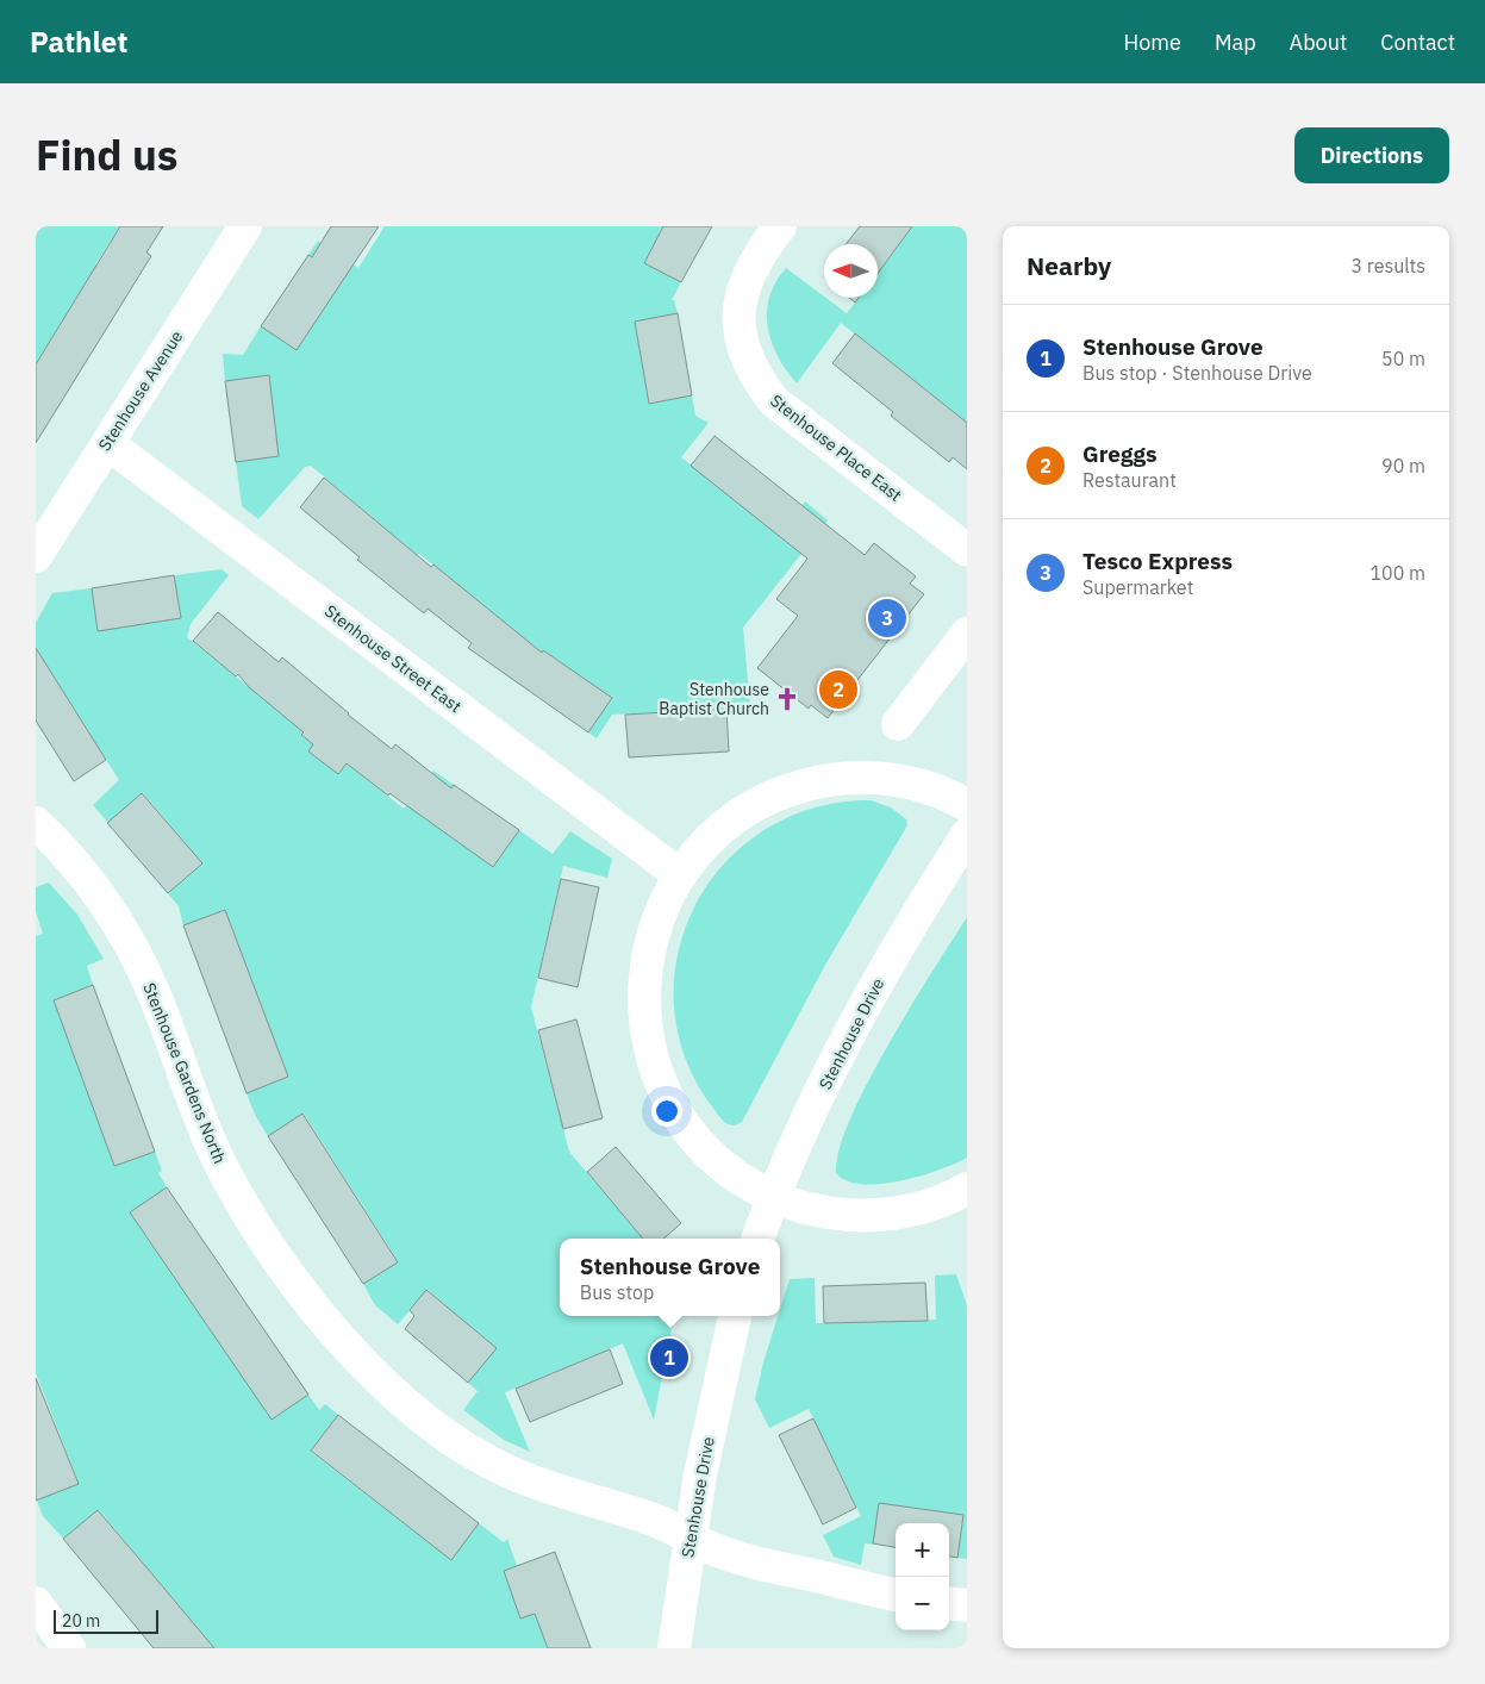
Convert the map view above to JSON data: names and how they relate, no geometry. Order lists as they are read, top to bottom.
{
  "streets": {
    "street": [
      "Stenhouse Avenue",
      "Stenhouse Place East",
      "Stenhouse Street East",
      "Stenhouse Drive",
      "Stenhouse Gardens North"
    ]
  },
  "crossings": [
    ["Stenhouse Avenue", "Stenhouse Street East"],
    ["Stenhouse Drive", "Stenhouse Gardens North"]
  ],
  "places": {
    "church": ["Stenhouse Baptist Church"]
  },
  "scale_bar": "20 m",
  "north": "left",
  "page": {
    "header": "Pathlet",
    "nav": [
      "Home",
      "Map",
      "About",
      "Contact"
    ],
    "title": "Find us",
    "buttons": "Directions",
    "heading": ["Nearby", "3 results"],
    "list": [
      {
        "mark": "1",
        "name": "Stenhouse Grove",
        "note": "Bus stop · Stenhouse Drive",
        "value": "50 m"
      },
      {
        "mark": "2",
        "name": "Greggs",
        "note": "Restaurant",
        "value": "90 m"
      },
      {
        "mark": "3",
        "name": "Tesco Express",
        "note": "Supermarket",
        "value": "100 m"
      }
    ],
    "pins": ["3", "2", "1"],
    "popup": ["Stenhouse Grove", "Bus stop"],
    "map_buttons": ["+", "−"],
    "scale": "20 m"
  }
}
